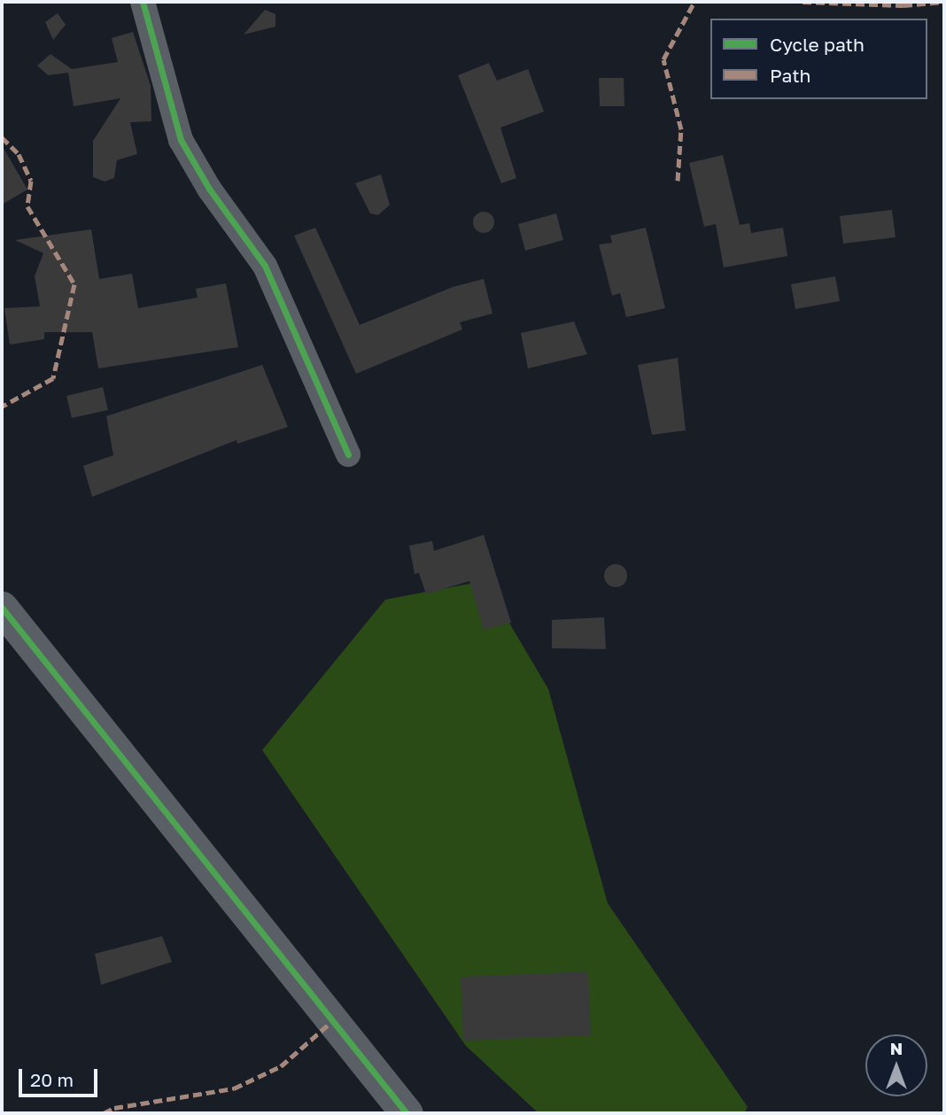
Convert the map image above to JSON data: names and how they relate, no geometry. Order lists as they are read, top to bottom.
{
  "legend": ["Cycle path", "Path"],
  "scale_bar": "20 m",
  "north": "top"
}
